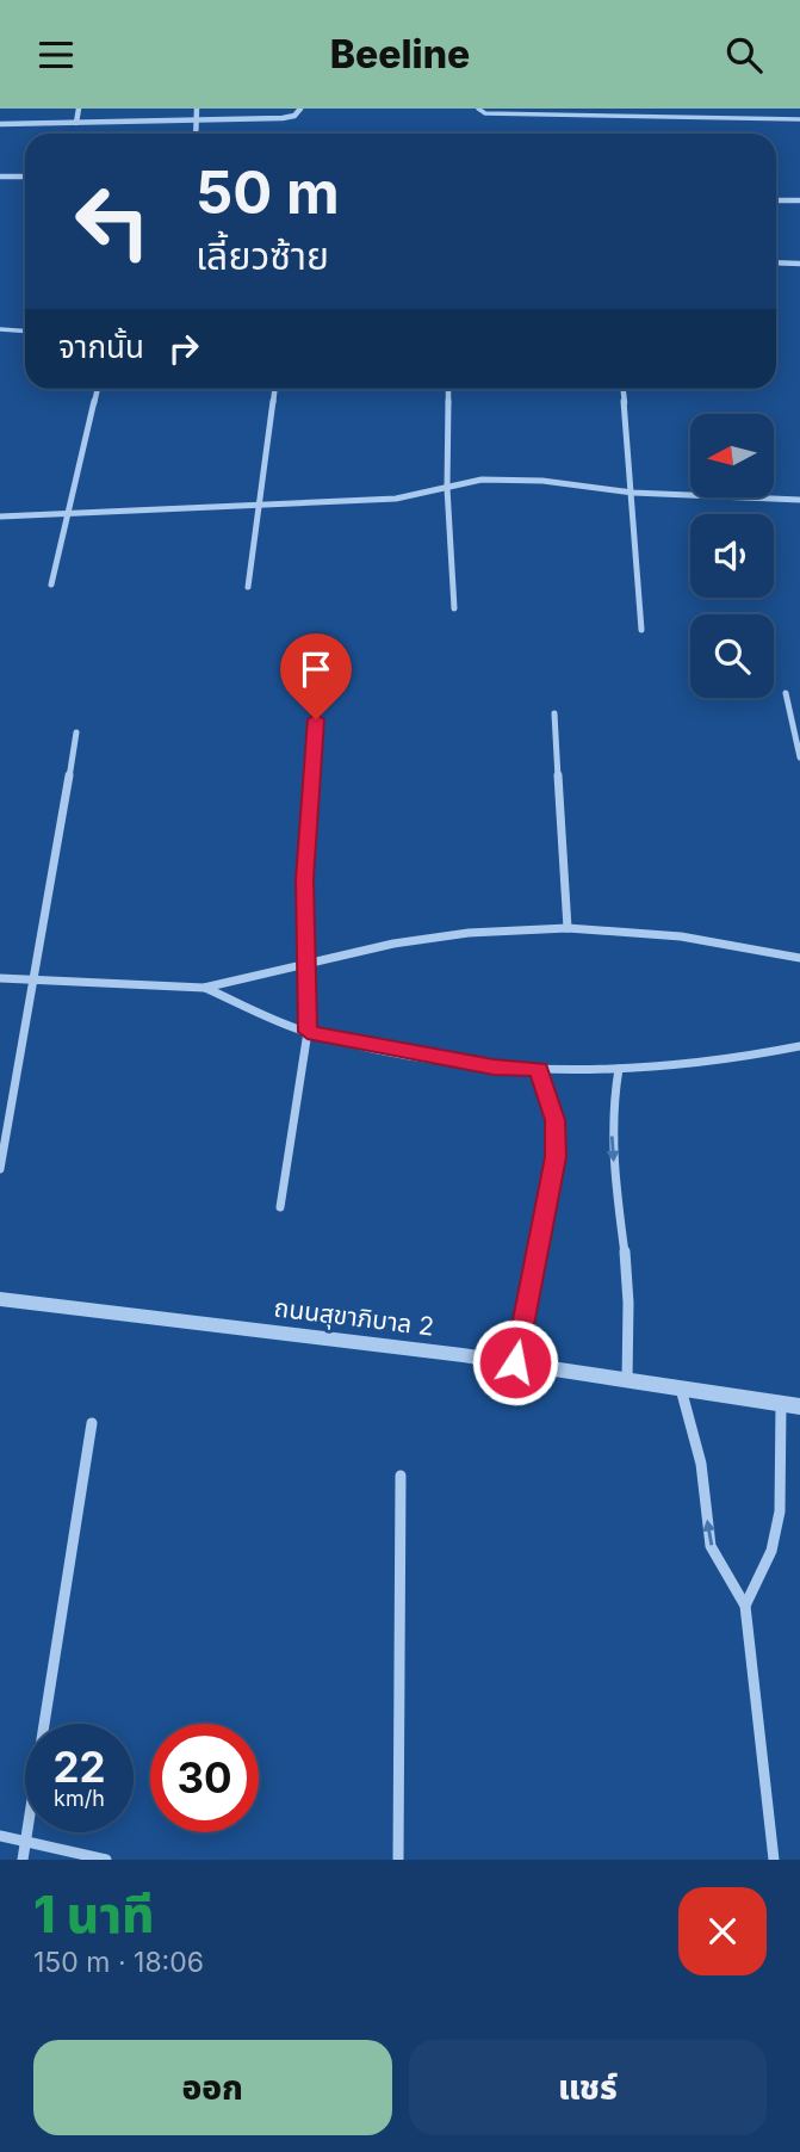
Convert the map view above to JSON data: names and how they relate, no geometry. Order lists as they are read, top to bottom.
{
  "streets": {
    "street": ["ถนนสุขาภิบาล 2"]
  },
  "north": "left",
  "page": {
    "header": "Beeline",
    "turn": ["50 m", "เลี้ยวซ้าย"],
    "then": "จากนั้น",
    "speed": "22 km/h",
    "limit": "30",
    "heading": ["1 นาที", "150 m · 18:06"],
    "buttons": ["ออก", "แชร์"]
  }
}
